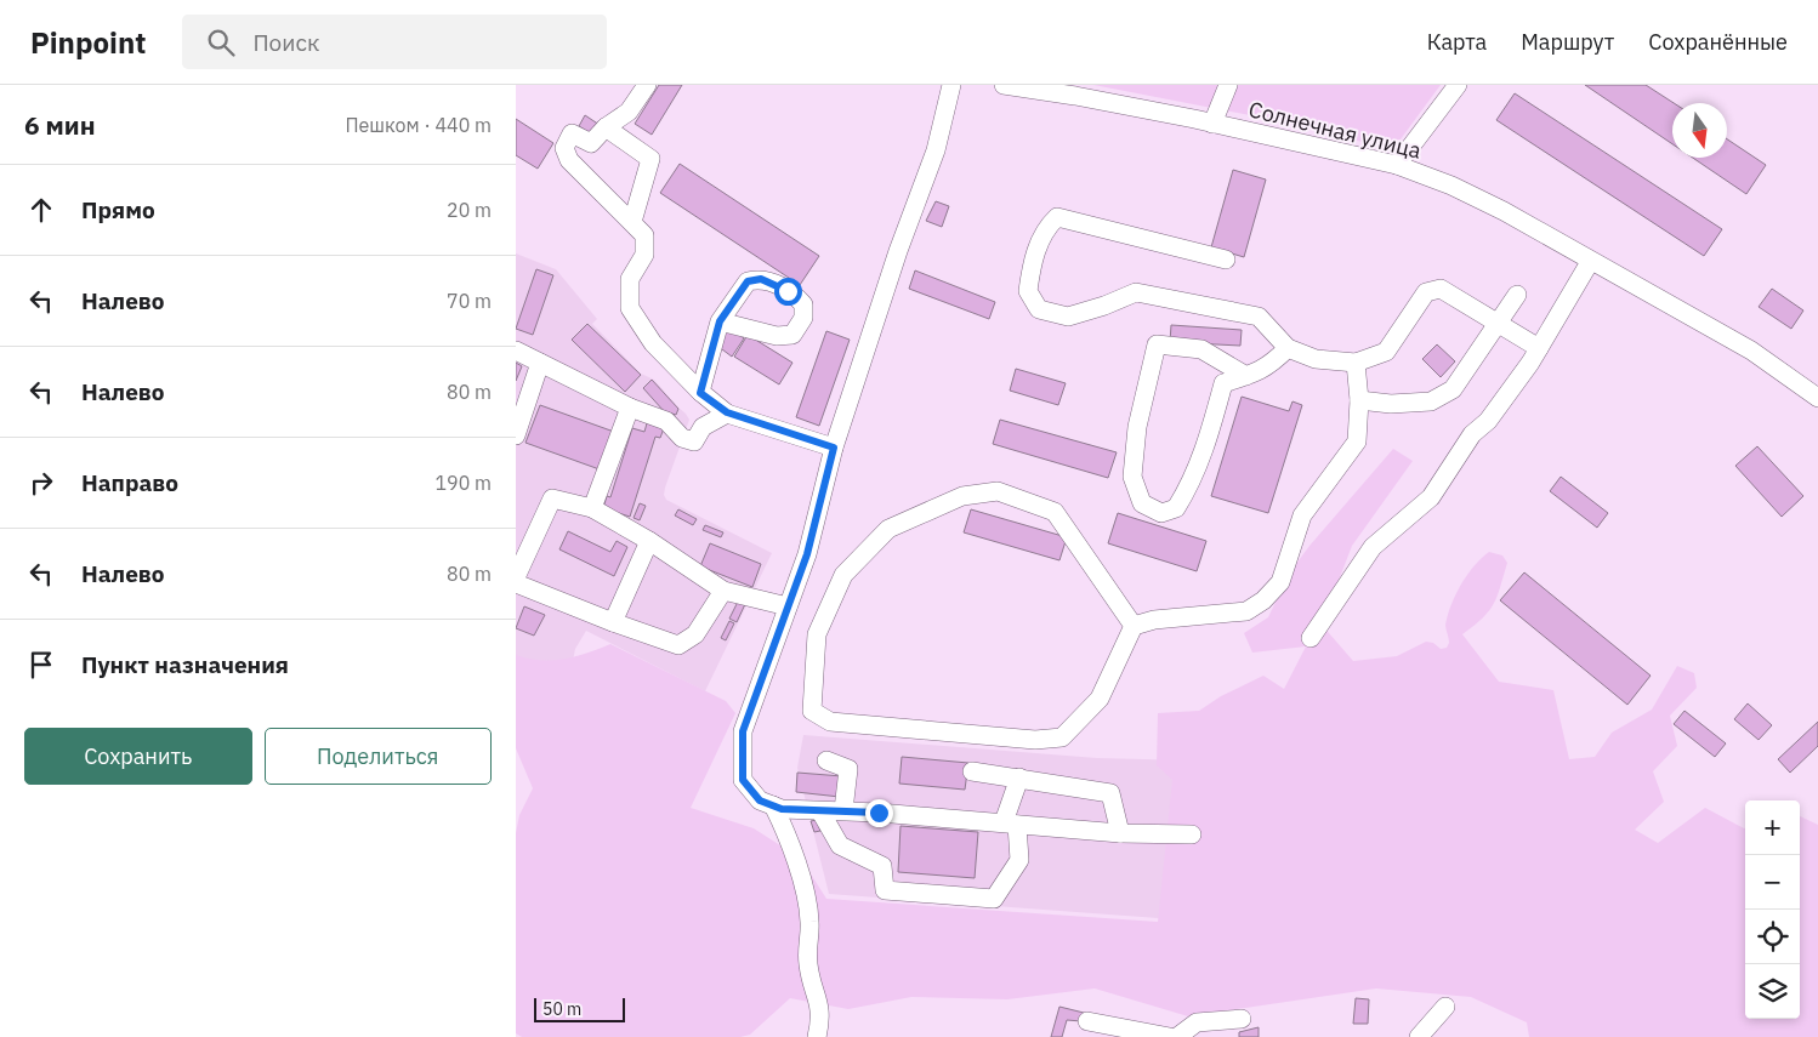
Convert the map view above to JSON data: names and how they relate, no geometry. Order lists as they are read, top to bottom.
{
  "streets": {
    "street": ["Солнечная улица"]
  },
  "scale_bar": "50 m",
  "north": "bottom",
  "page": {
    "header": "Pinpoint",
    "search": "Поиск",
    "nav": ["Карта", "Маршрут", "Сохранённые"],
    "heading": ["6 мин", "Пешком · 440 m"],
    "list": [
      ["Прямо", "20 m"],
      ["Налево", "70 m"],
      ["Налево", "80 m"],
      ["Направо", "190 m"],
      ["Налево", "80 m"],
      "Пункт назначения"
    ],
    "buttons": ["Сохранить", "Поделиться"],
    "map_buttons": ["+", "−"],
    "scale": "50 m"
  }
}
